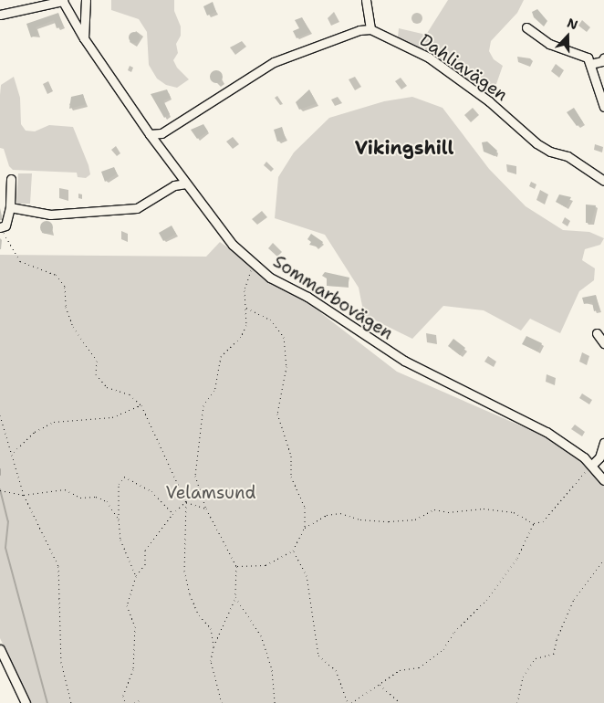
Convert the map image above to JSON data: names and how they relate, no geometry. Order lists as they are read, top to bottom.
{
  "streets": {
    "street": ["Dahliavägen", "Sommarbovägen"]
  },
  "districts": ["Vikingshill"],
  "parks": ["Velamsund"],
  "north": "top"
}
